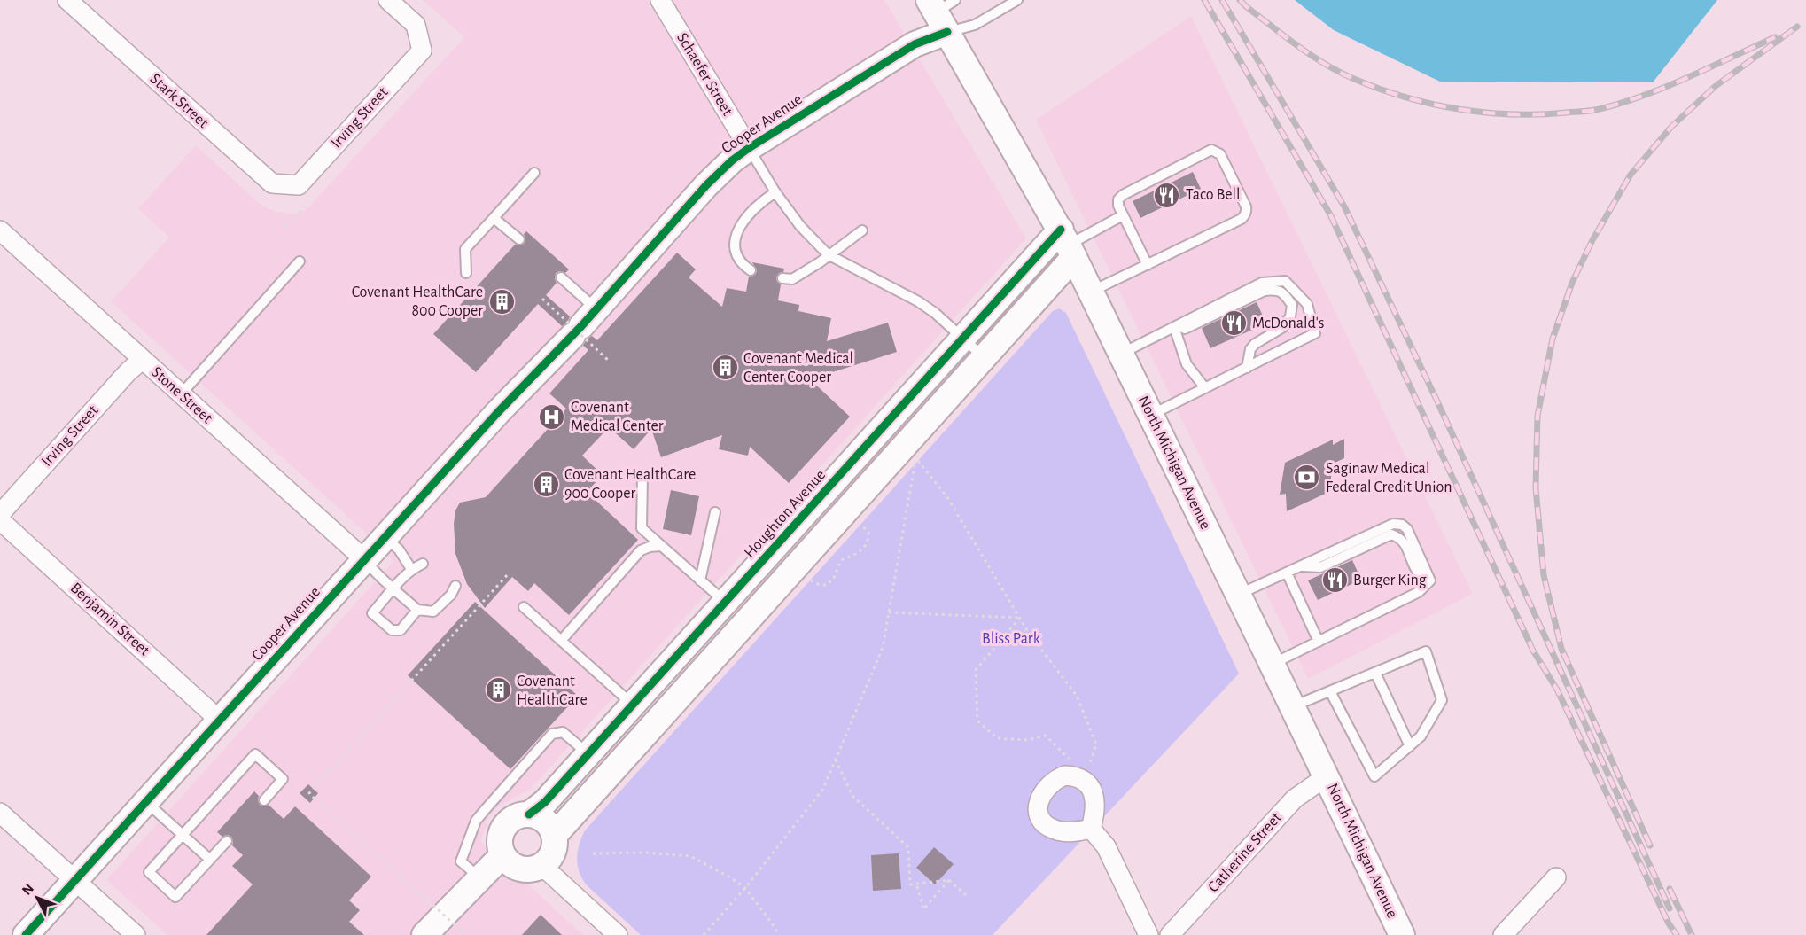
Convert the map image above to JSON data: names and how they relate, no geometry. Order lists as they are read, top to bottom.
{
  "streets": {
    "street": [
      "Schaefer Street",
      "Stark Street",
      "Irving Street",
      "Cooper Avenue",
      "Stone Street",
      "North Michigan Avenue",
      "Houghton Avenue",
      "Benjamin Street",
      "Catherine Street"
    ]
  },
  "crossings": [
    ["Schaefer Street", "Cooper Avenue"],
    ["Stark Street", "Irving Street"],
    ["Irving Street", "Stone Street"],
    ["Cooper Avenue", "Stone Street"],
    ["Cooper Avenue", "North Michigan Avenue"],
    ["Cooper Avenue", "Benjamin Street"],
    ["North Michigan Avenue", "Houghton Avenue"],
    ["North Michigan Avenue", "Catherine Street"]
  ],
  "parks": ["Bliss Park"],
  "places": {
    "restaurant": ["Taco Bell", "McDonald's", "Burger King"],
    "building": [
      "Covenant HealthCare 800 Cooper",
      "Covenant Medical Center Cooper",
      "Covenant HealthCare 900 Cooper",
      "Covenant HealthCare"
    ],
    "hospital": ["Covenant Medical Center"],
    "bank": ["Saginaw Medical Federal Credit Union"]
  },
  "north": "top left"
}
